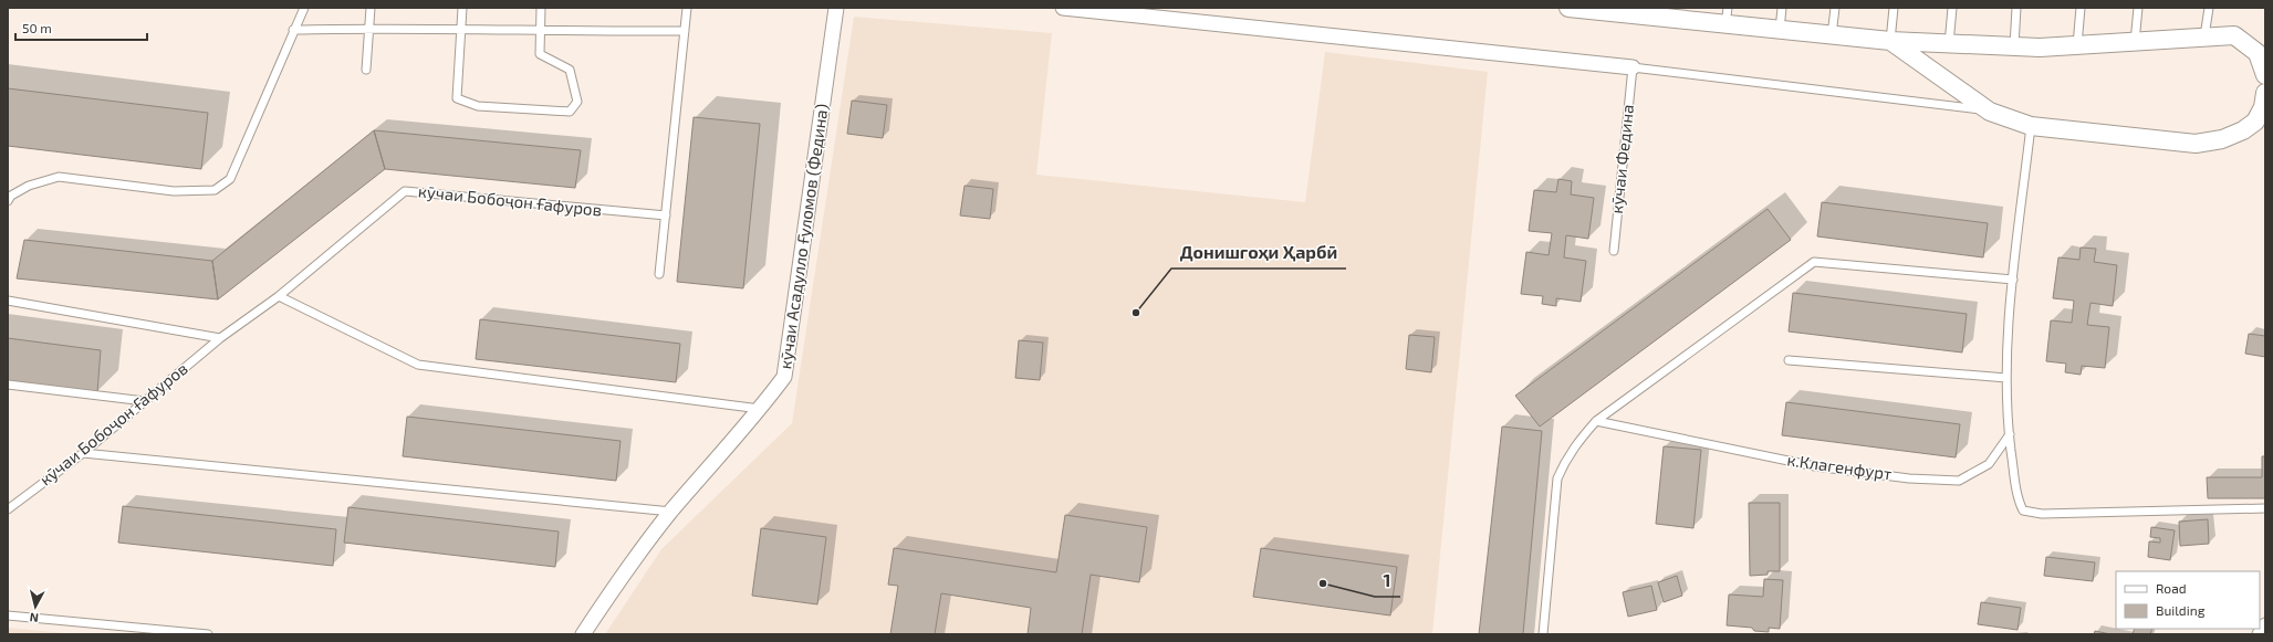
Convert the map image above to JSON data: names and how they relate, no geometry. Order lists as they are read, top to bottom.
{
  "streets": {
    "street": ["кӯчаи Асадулло Ғуломов (Федина)"],
    "lane": ["кӯчаи Федина", "кӯчаи Бобоҷон Ғафуров", "к.Клагенфурт"]
  },
  "places": ["Донишгоҳи Ҳарбӣ", "1"],
  "legend": ["Road", "Building"],
  "scale_bar": "50 m",
  "north": "bottom"
}
